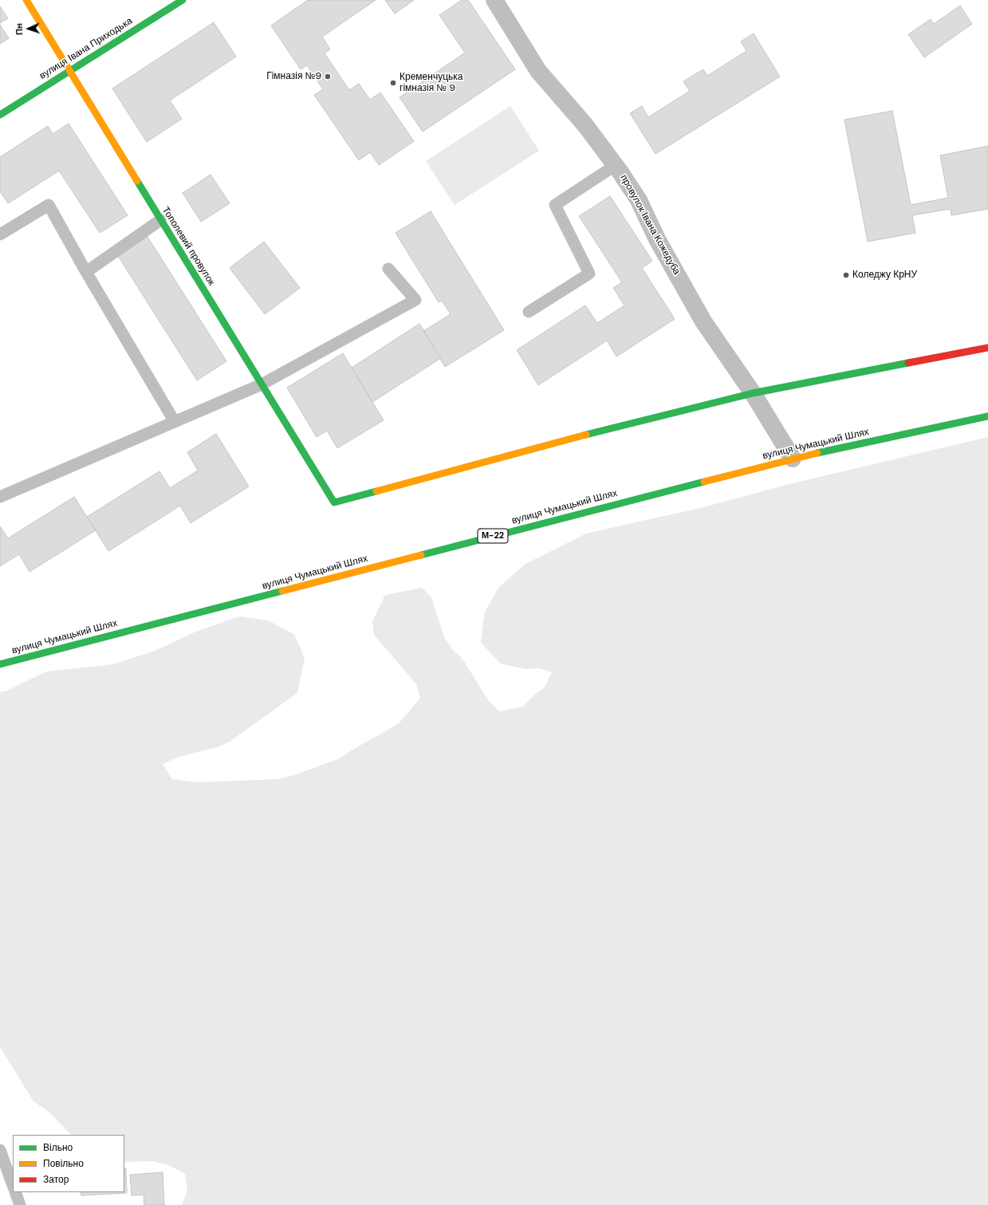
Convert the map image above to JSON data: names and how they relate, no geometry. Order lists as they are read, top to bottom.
{
  "streets": {
    "main road": [
      "вулиця Івана Приходька",
      "Тополевий провулок",
      "вулиця Чумацький Шлях",
      "М-22"
    ],
    "street": ["провулок Івана Кожедуба"]
  },
  "crossings": [
    ["вулиця Івана Приходька", "Тополевий провулок"],
    ["провулок Івана Кожедуба", "Тополевий провулок"],
    ["провулок Івана Кожедуба", "вулиця Чумацький Шлях"]
  ],
  "places": ["Гімназія №9", "Кременчуцька гімназія № 9", "Коледжу КрНУ"],
  "legend": ["Вільно", "Повільно", "Затор"],
  "north": "left"
}
